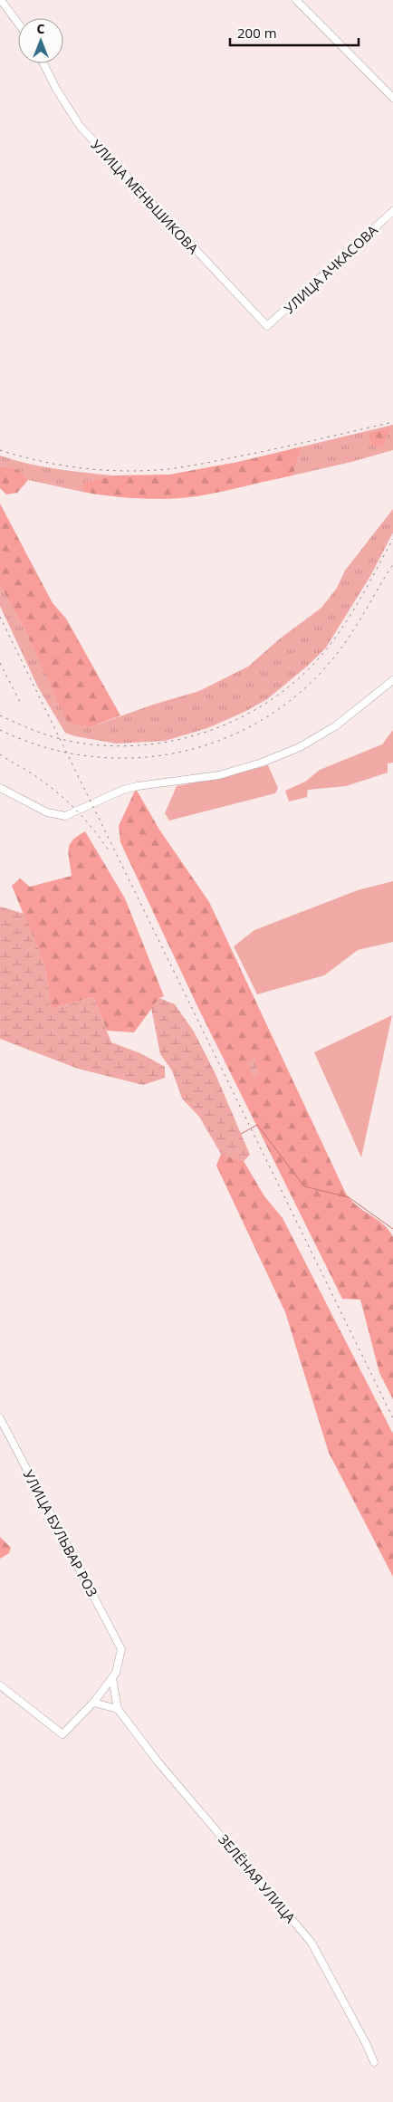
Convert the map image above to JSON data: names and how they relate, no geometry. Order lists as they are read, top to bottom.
{
  "streets": {
    "street": [
      "УЛИЦА МЕНЬШИКОВА",
      "УЛИЦА АЧКАСОВА",
      "УЛИЦА БУЛЬВАР РОЗ",
      "ЗЕЛЁНАЯ УЛИЦА"
    ]
  },
  "crossings": [
    ["УЛИЦА МЕНЬШИКОВА", "УЛИЦА АЧКАСОВА"],
    ["УЛИЦА БУЛЬВАР РОЗ", "ЗЕЛЁНАЯ УЛИЦА"]
  ],
  "scale_bar": "200 m",
  "north": "top"
}
